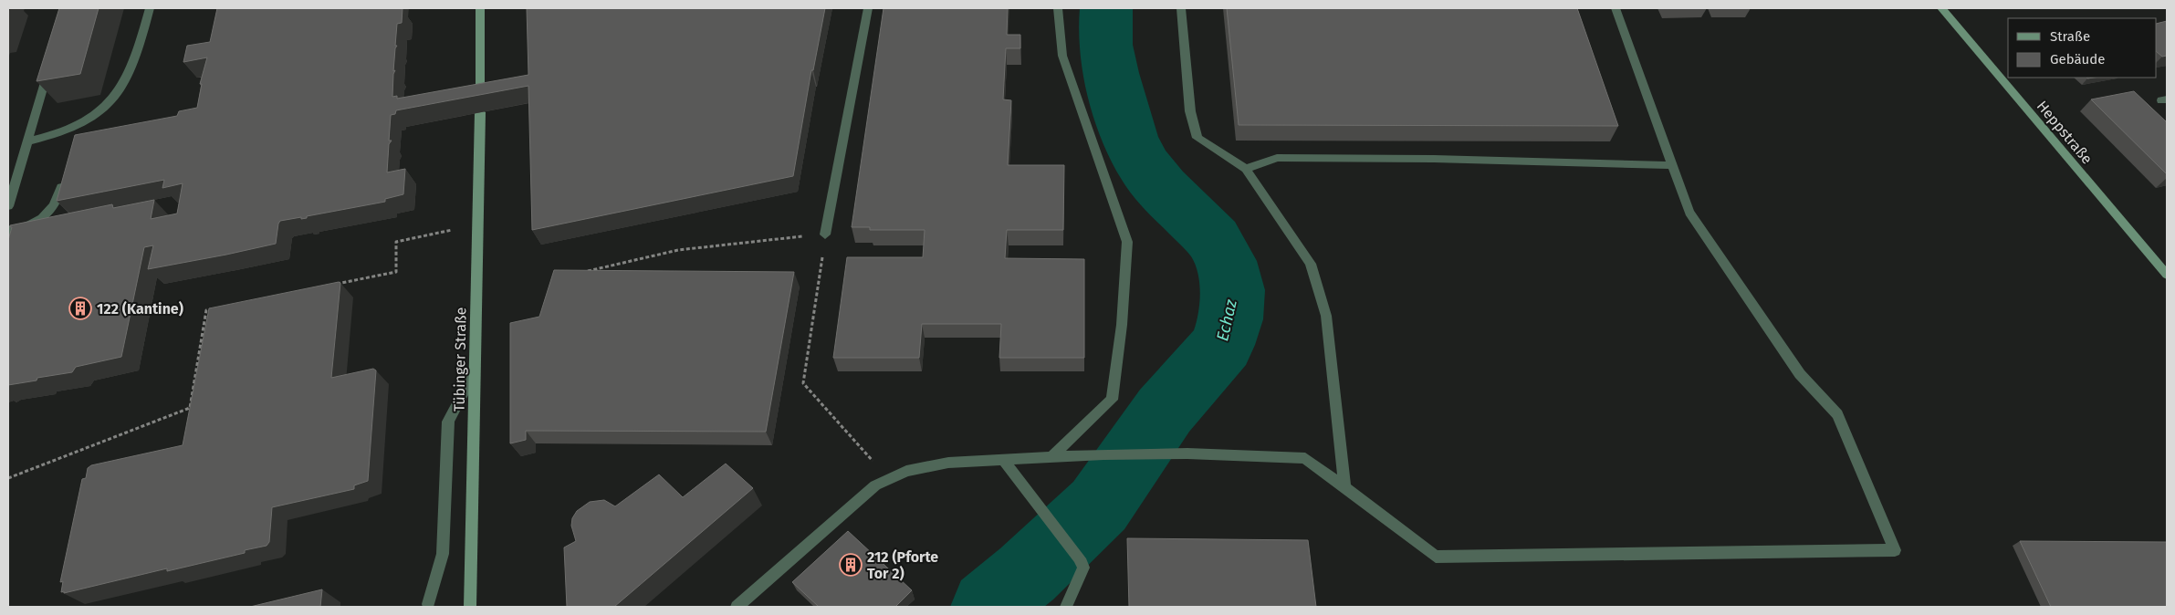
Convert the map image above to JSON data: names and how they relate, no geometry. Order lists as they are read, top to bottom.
{
  "streets": {
    "main road": ["Heppstraße", "Tübinger Straße"]
  },
  "water": ["Echaz"],
  "places": {
    "building": ["122 (Kantine)", "212 (Pforte Tor 2)"]
  },
  "legend": ["Straße", "Gebäude"]
}
